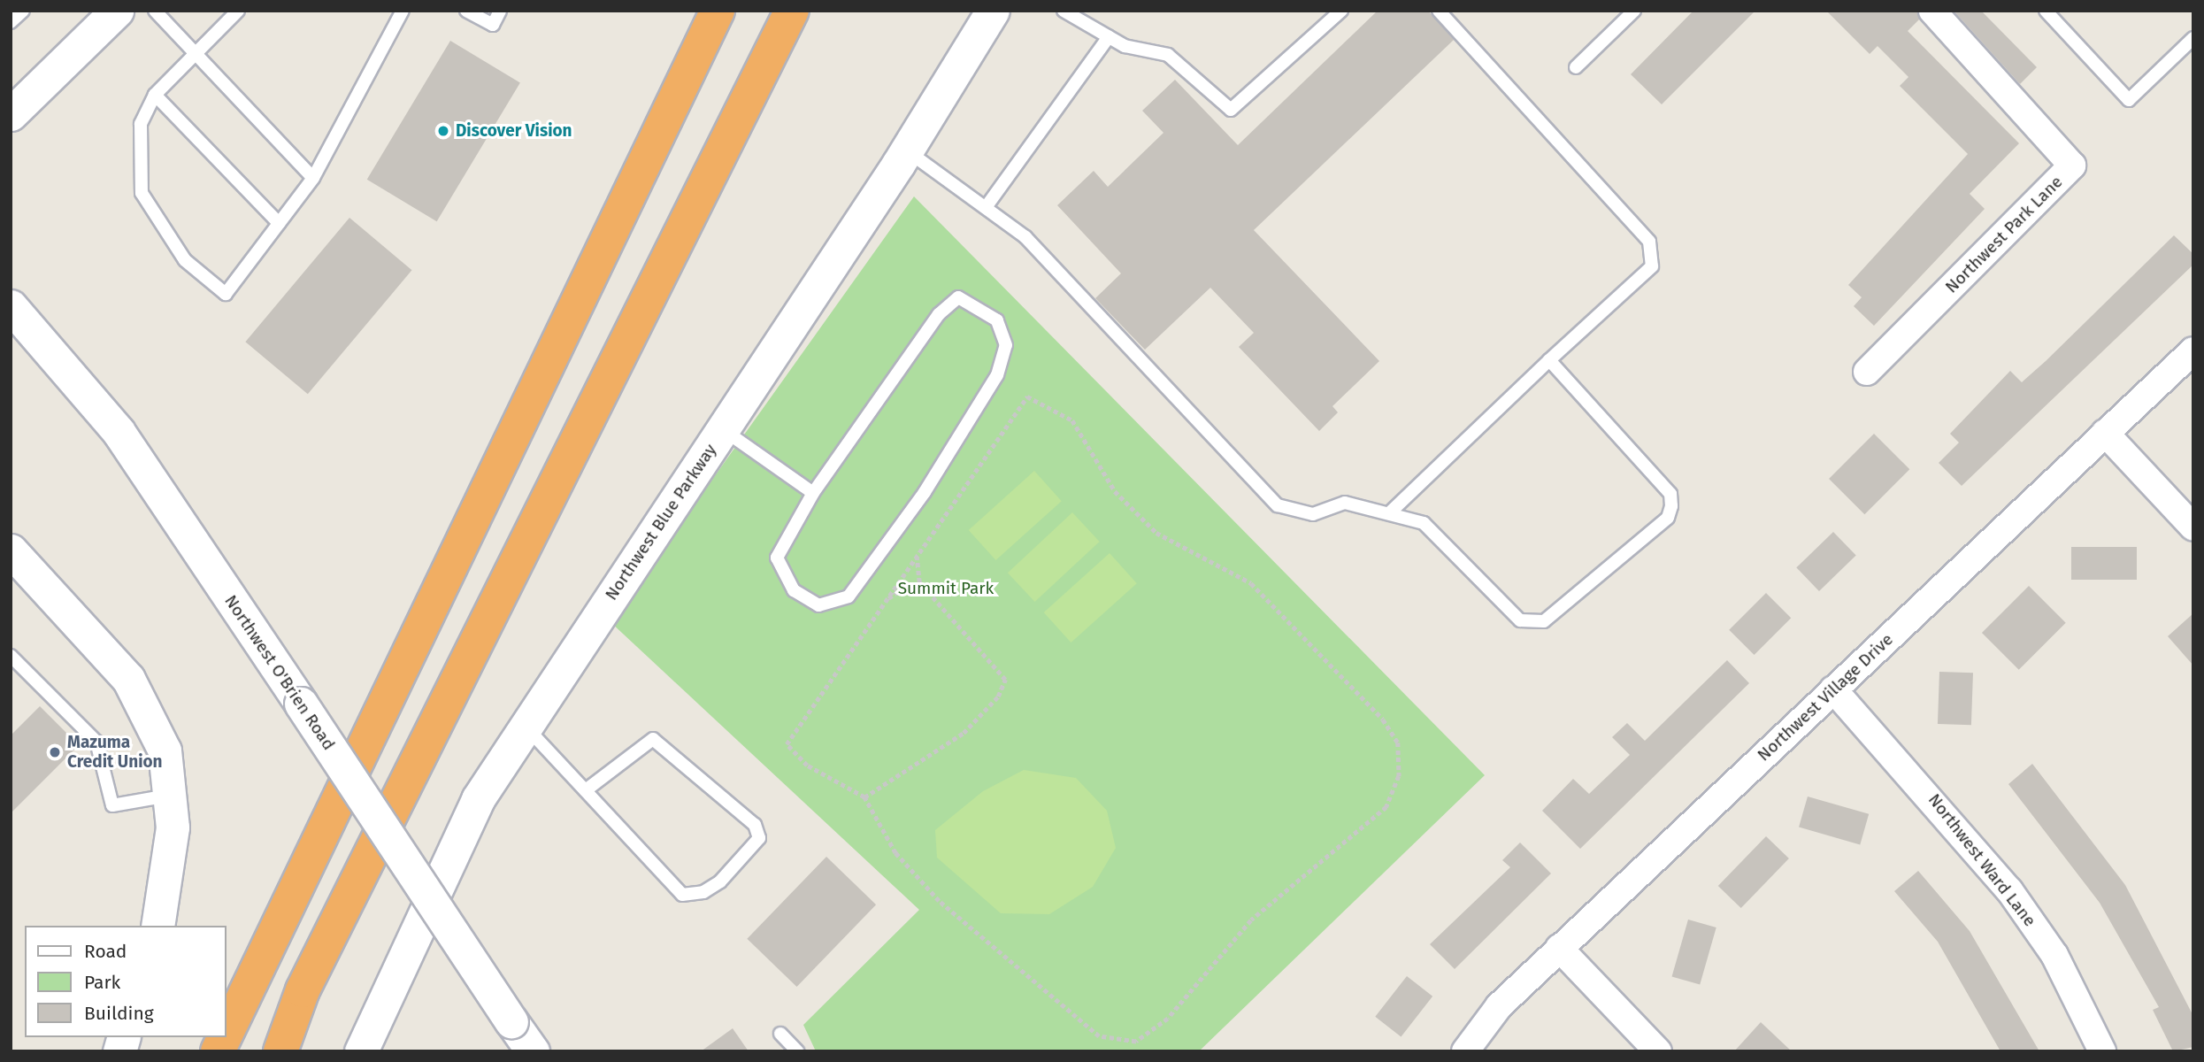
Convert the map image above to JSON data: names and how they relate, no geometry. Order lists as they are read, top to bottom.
{
  "streets": {
    "street": [
      "Northwest Park Lane",
      "Northwest Blue Parkway",
      "Northwest O'Brien Road",
      "Northwest Village Drive",
      "Northwest Ward Lane"
    ]
  },
  "crossings": [
    ["Northwest Village Drive", "Northwest Ward Lane"]
  ],
  "parks": ["Summit Park"],
  "places": ["Discover Vision", "Mazuma Credit Union"],
  "legend": ["Road", "Park", "Building"]
}
